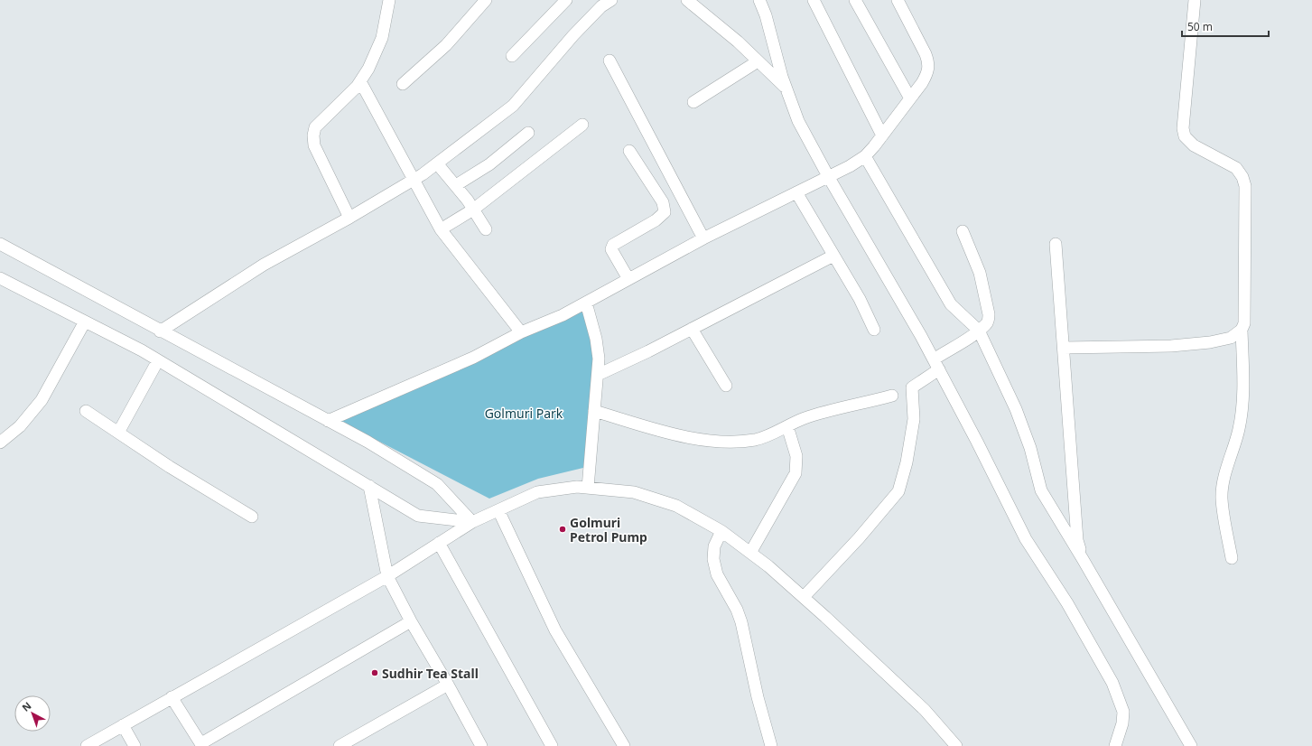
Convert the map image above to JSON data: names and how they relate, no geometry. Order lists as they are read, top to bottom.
{
  "parks": ["Golmuri Park"],
  "places": ["Golmuri Petrol Pump", "Sudhir Tea Stall"],
  "scale_bar": "50 m",
  "north": "top left"
}
